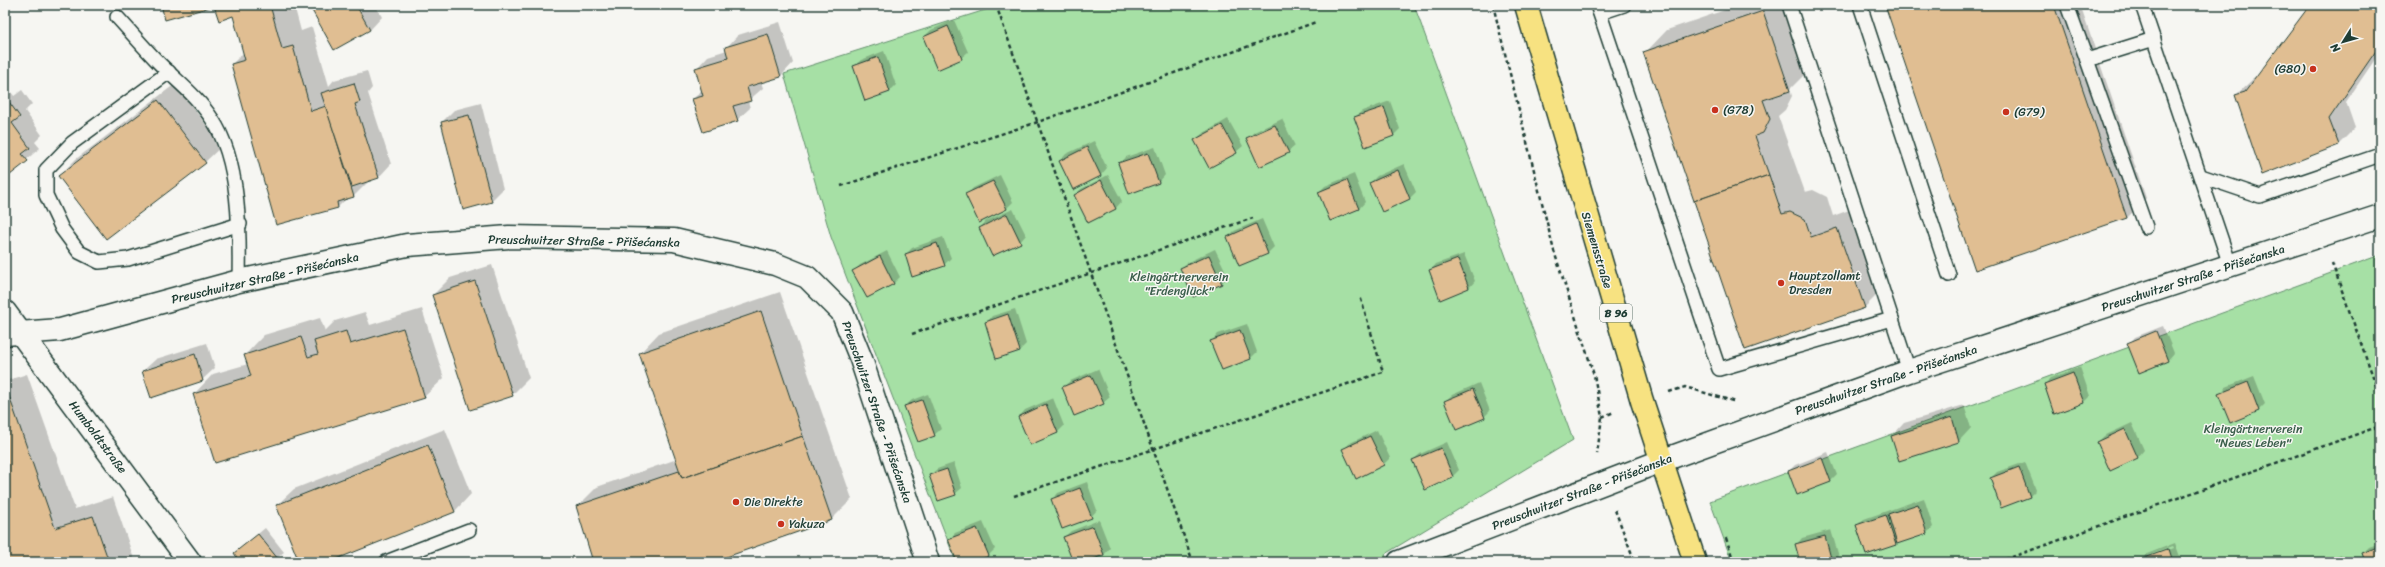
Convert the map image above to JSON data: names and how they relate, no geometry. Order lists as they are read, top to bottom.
{
  "streets": {
    "main road": ["Siemensstraße", "B 96"],
    "street": ["Preuschwitzer Straße - Přišećanska", "Preuschwitzer Straße - Přišečanska", "Humboldtstraße"]
  },
  "crossings": [
    ["Preuschwitzer Straße - Přišećanska", "Humboldtstraße"],
    ["Siemensstraße", "Preuschwitzer Straße - Přišečanska"]
  ],
  "parks": ["Kleingärtnerverein \"Erdenglück\"", "Kleingärtnerverein \"Neues Leben\""],
  "places": [
    "(G80)",
    "(G78)",
    "(G79)",
    "Hauptzollamt Dresden",
    "Die Direkte",
    "Yakuza"
  ],
  "north": "bottom left"
}
